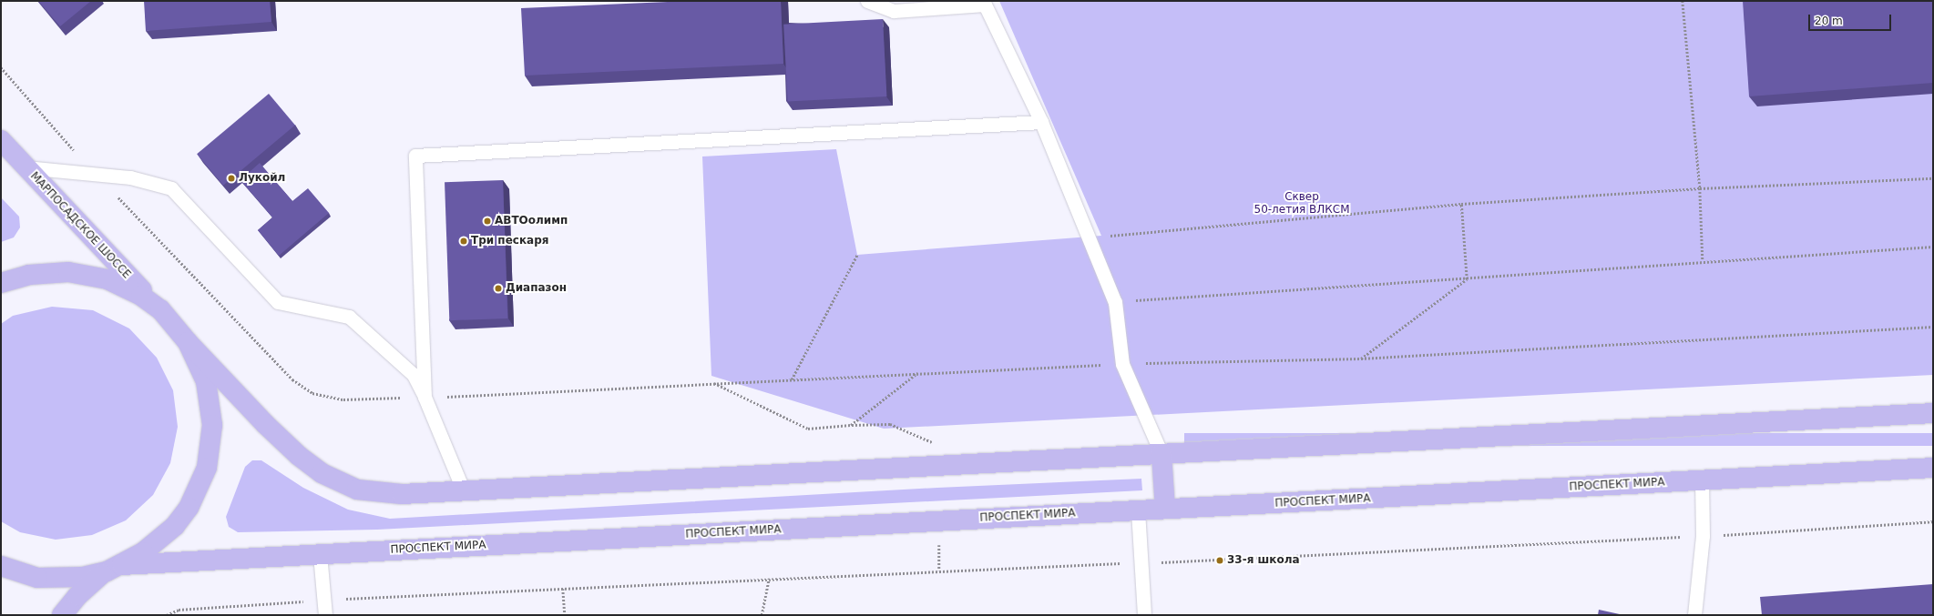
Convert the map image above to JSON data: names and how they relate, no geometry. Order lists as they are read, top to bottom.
{
  "streets": {
    "main road": ["МАРПОСАДСКОЕ ШОССЕ", "ПРОСПЕКТ МИРА"]
  },
  "parks": ["Сквер 50-летия ВЛКСМ"],
  "places": [
    "Лукойл",
    "АВТОолимп",
    "Три пескаря",
    "Диапазон",
    "33-я школа"
  ],
  "scale_bar": "20 m"
}
